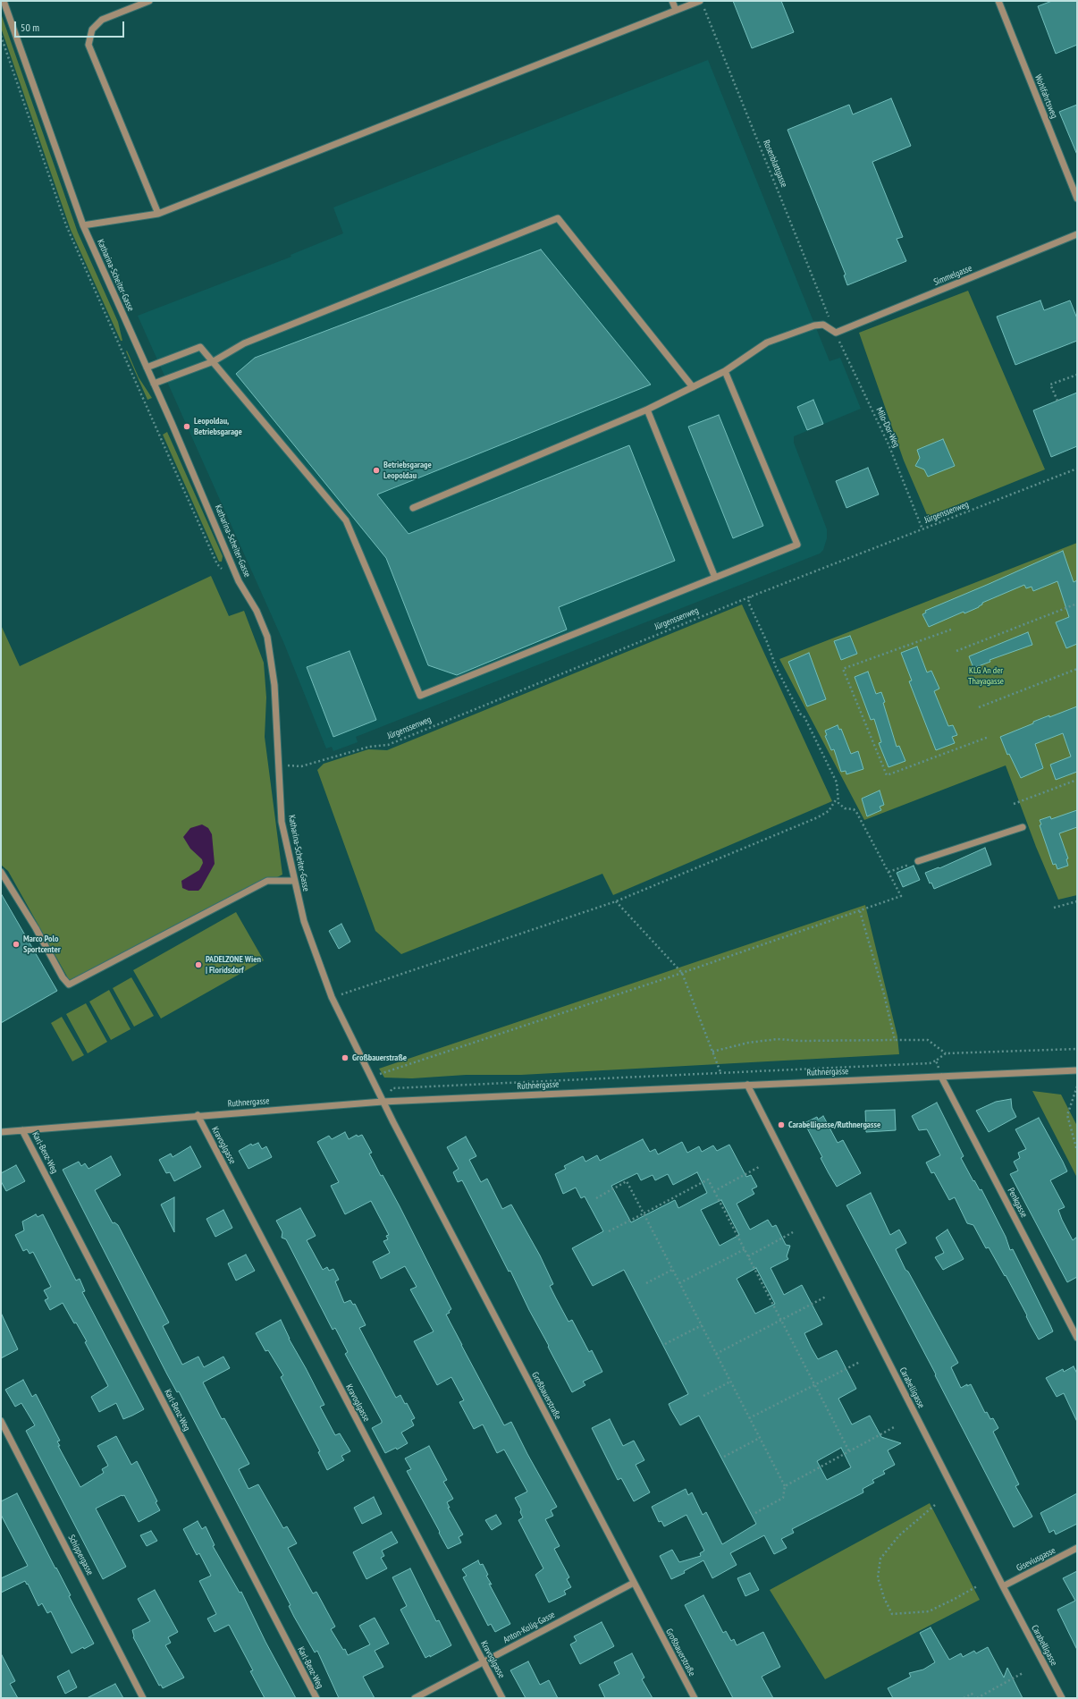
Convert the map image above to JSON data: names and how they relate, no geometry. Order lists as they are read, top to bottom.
{
  "streets": {
    "street": [
      "Wohlfahrtsweg",
      "Katharina-Scheiter-Gasse",
      "Simmelgasse",
      "Ruthnergasse",
      "Kravoglgasse",
      "Karl-Benz-Weg",
      "Penkgasse",
      "Carabelligasse",
      "Großbauerstraße",
      "Schippergasse",
      "Giseviusgasse",
      "Anton-Kolig-Gasse"
    ],
    "path": ["Rosenblattgasse", "Milo-Dor-Weg", "Jürgenssenweg"]
  },
  "crossings": [
    ["Rosenblattgasse", "Simmelgasse"],
    ["Rosenblattgasse", "Milo-Dor-Weg"],
    ["Katharina-Scheiter-Gasse", "Jürgenssenweg"],
    ["Katharina-Scheiter-Gasse", "Ruthnergasse"],
    ["Katharina-Scheiter-Gasse", "Großbauerstraße"],
    ["Simmelgasse", "Milo-Dor-Weg"],
    ["Milo-Dor-Weg", "Jürgenssenweg"],
    ["Ruthnergasse", "Kravoglgasse"],
    ["Ruthnergasse", "Karl-Benz-Weg"],
    ["Ruthnergasse", "Penkgasse"],
    ["Ruthnergasse", "Carabelligasse"],
    ["Ruthnergasse", "Großbauerstraße"],
    ["Kravoglgasse", "Anton-Kolig-Gasse"],
    ["Carabelligasse", "Giseviusgasse"],
    ["Großbauerstraße", "Anton-Kolig-Gasse"]
  ],
  "parks": ["KLG An der Thayagasse"],
  "places": [
    "Leopoldau, Betriebsgarage",
    "Betriebsgarage Leopoldau",
    "Marco Polo Sportcenter",
    "PADELZONE Wien | Floridsdorf",
    "Großbauerstraße",
    "Carabelligasse/Ruthnergasse"
  ],
  "scale_bar": "50 m"
}
